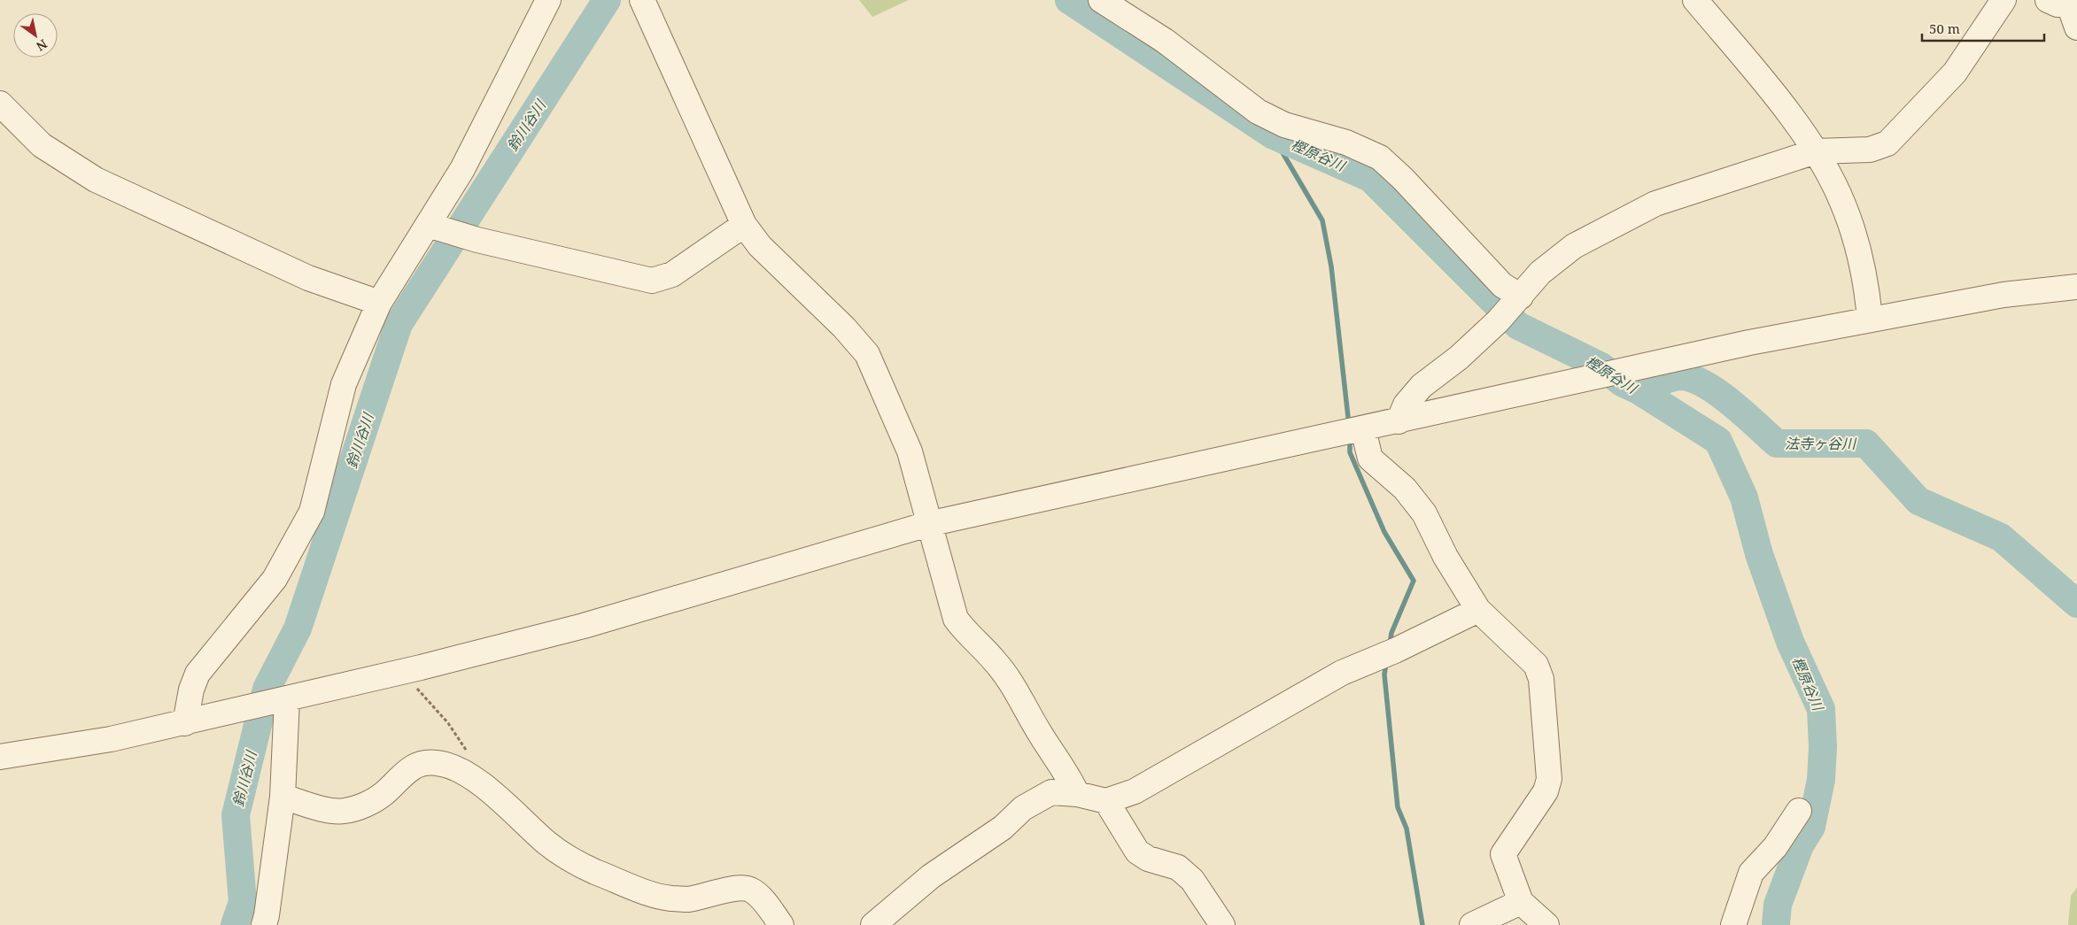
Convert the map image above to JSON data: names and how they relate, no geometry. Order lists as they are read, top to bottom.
{
  "water": ["鈴川谷川", "樫原谷川", "法寺ヶ谷川"],
  "scale_bar": "50 m",
  "north": "bottom right"
}
